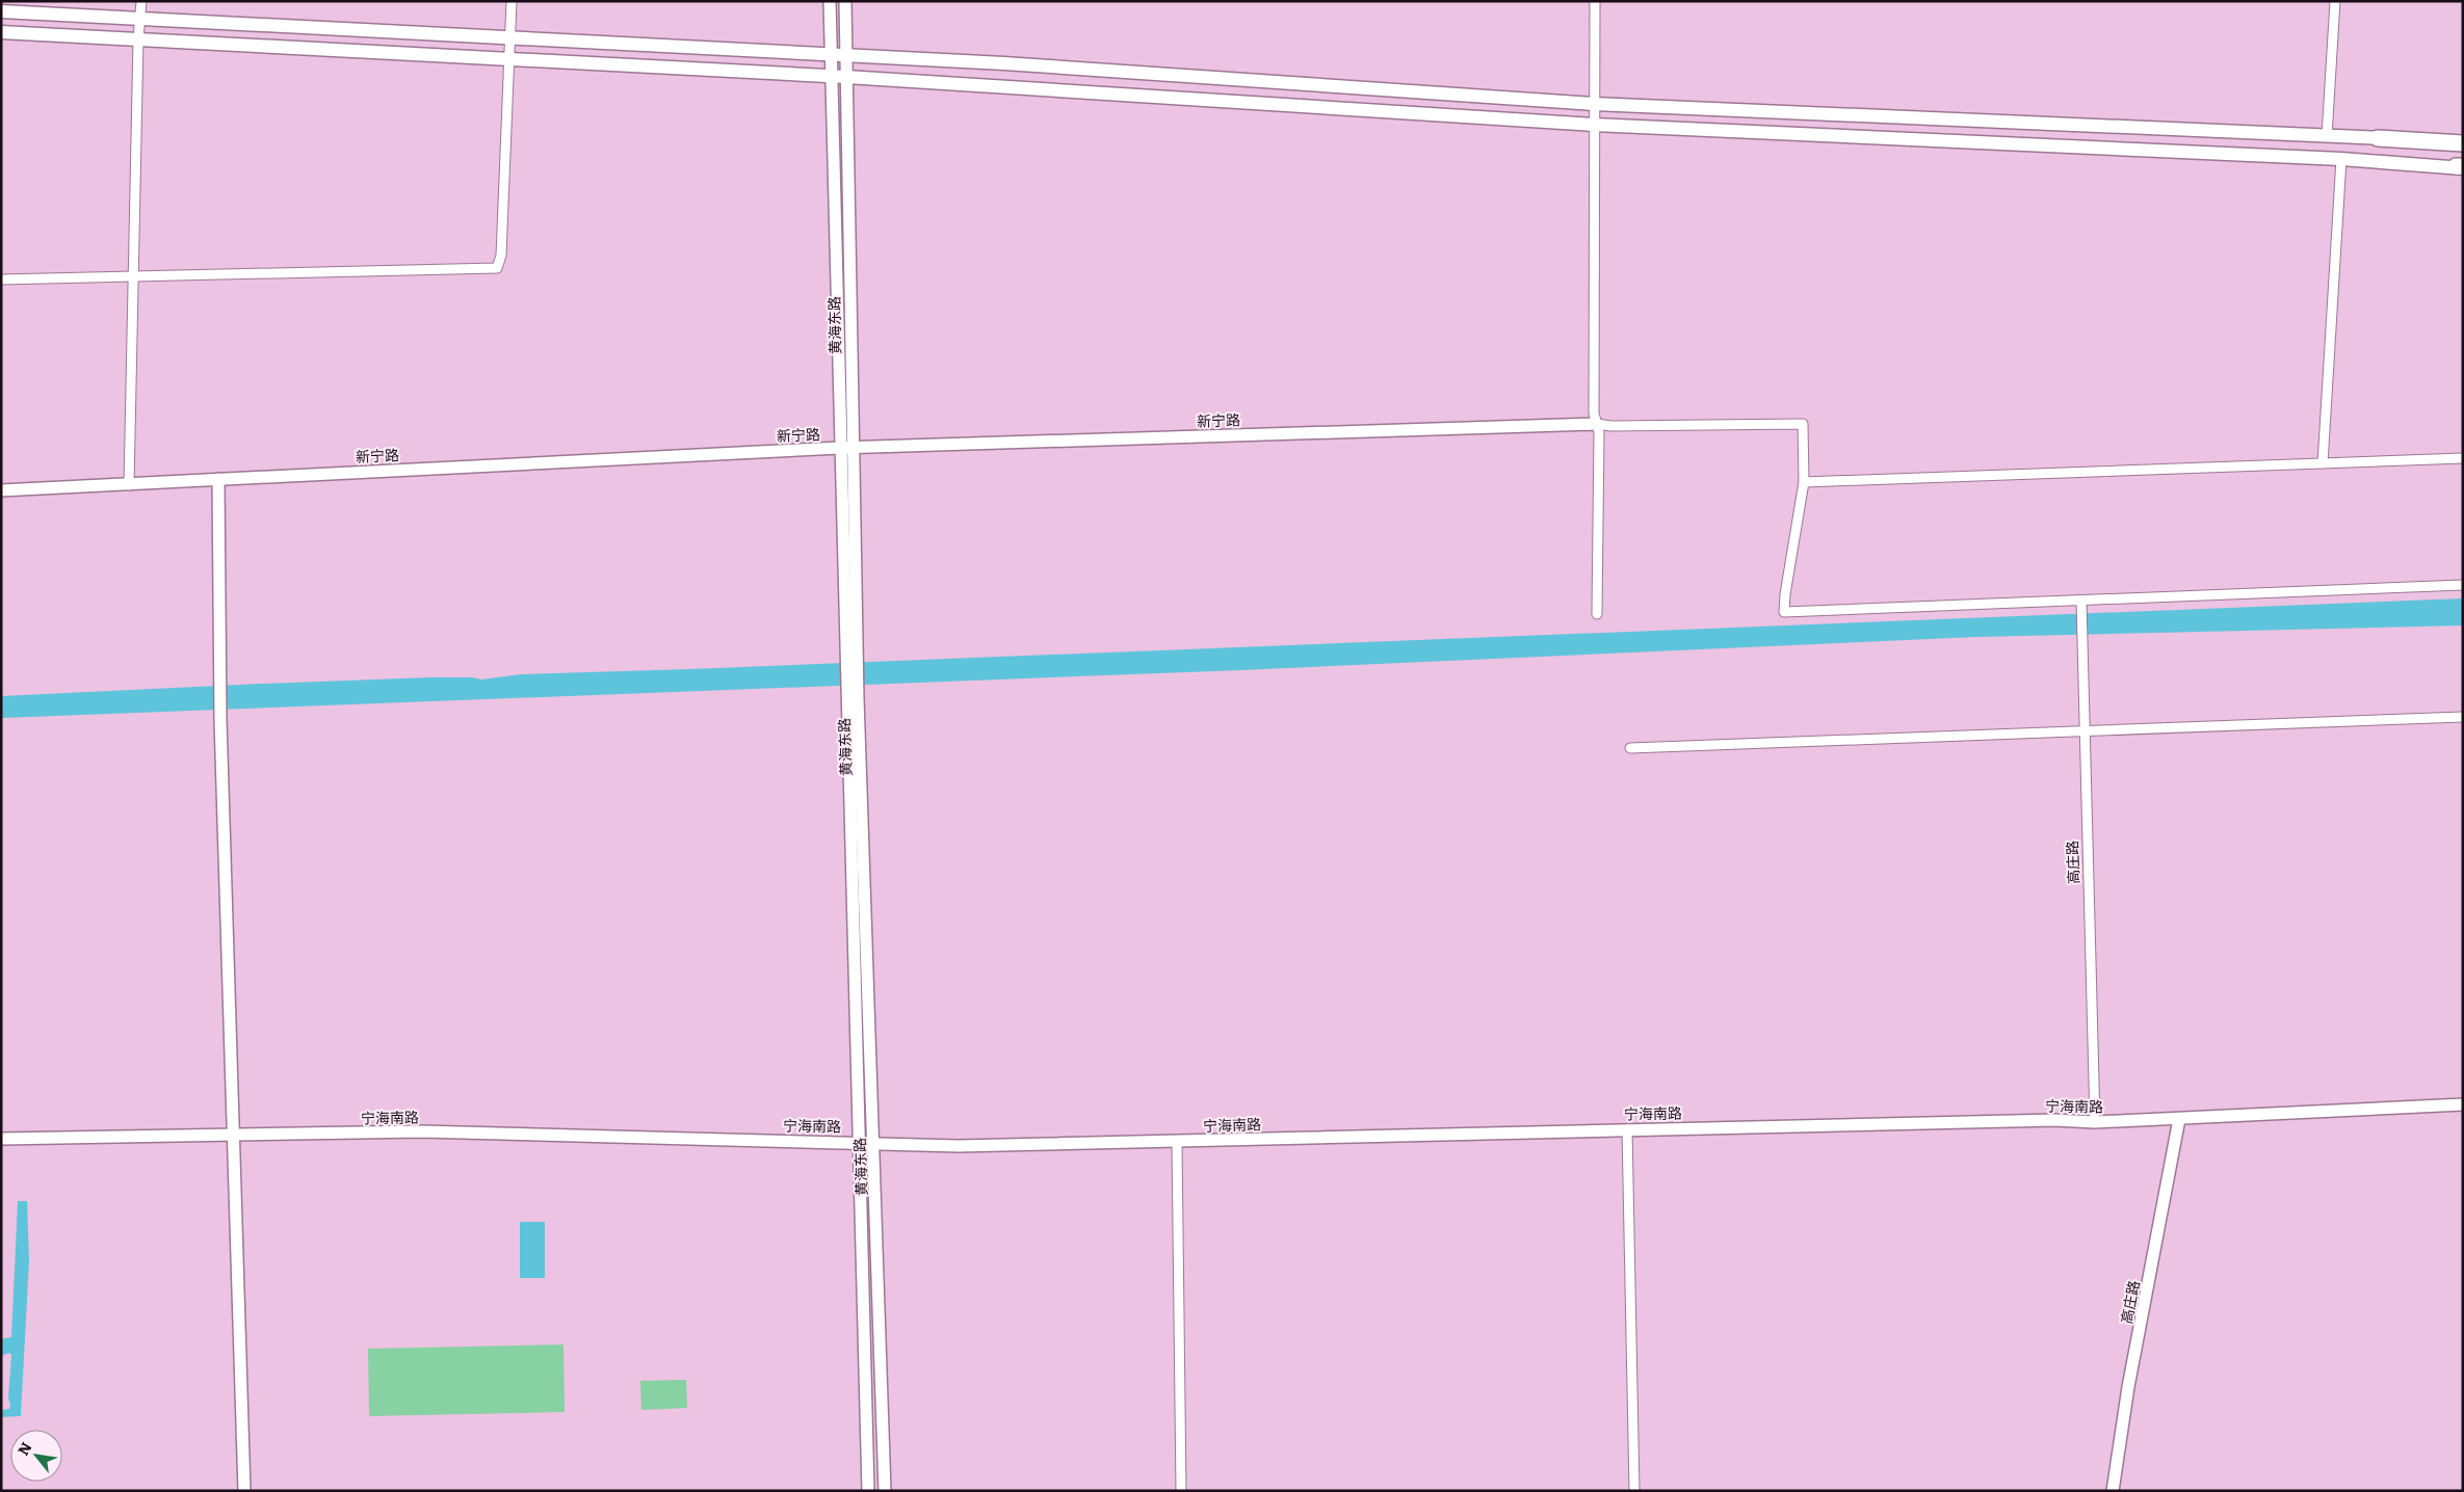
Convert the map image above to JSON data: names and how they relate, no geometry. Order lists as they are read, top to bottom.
{
  "streets": {
    "street": [
      "黄海东路",
      "新宁路",
      "高庄路",
      "宁海南路"
    ]
  },
  "crossings": [
    ["黄海东路", "新宁路"],
    ["黄海东路", "宁海南路"],
    ["高庄路", "宁海南路"]
  ],
  "north": "top left"
}
